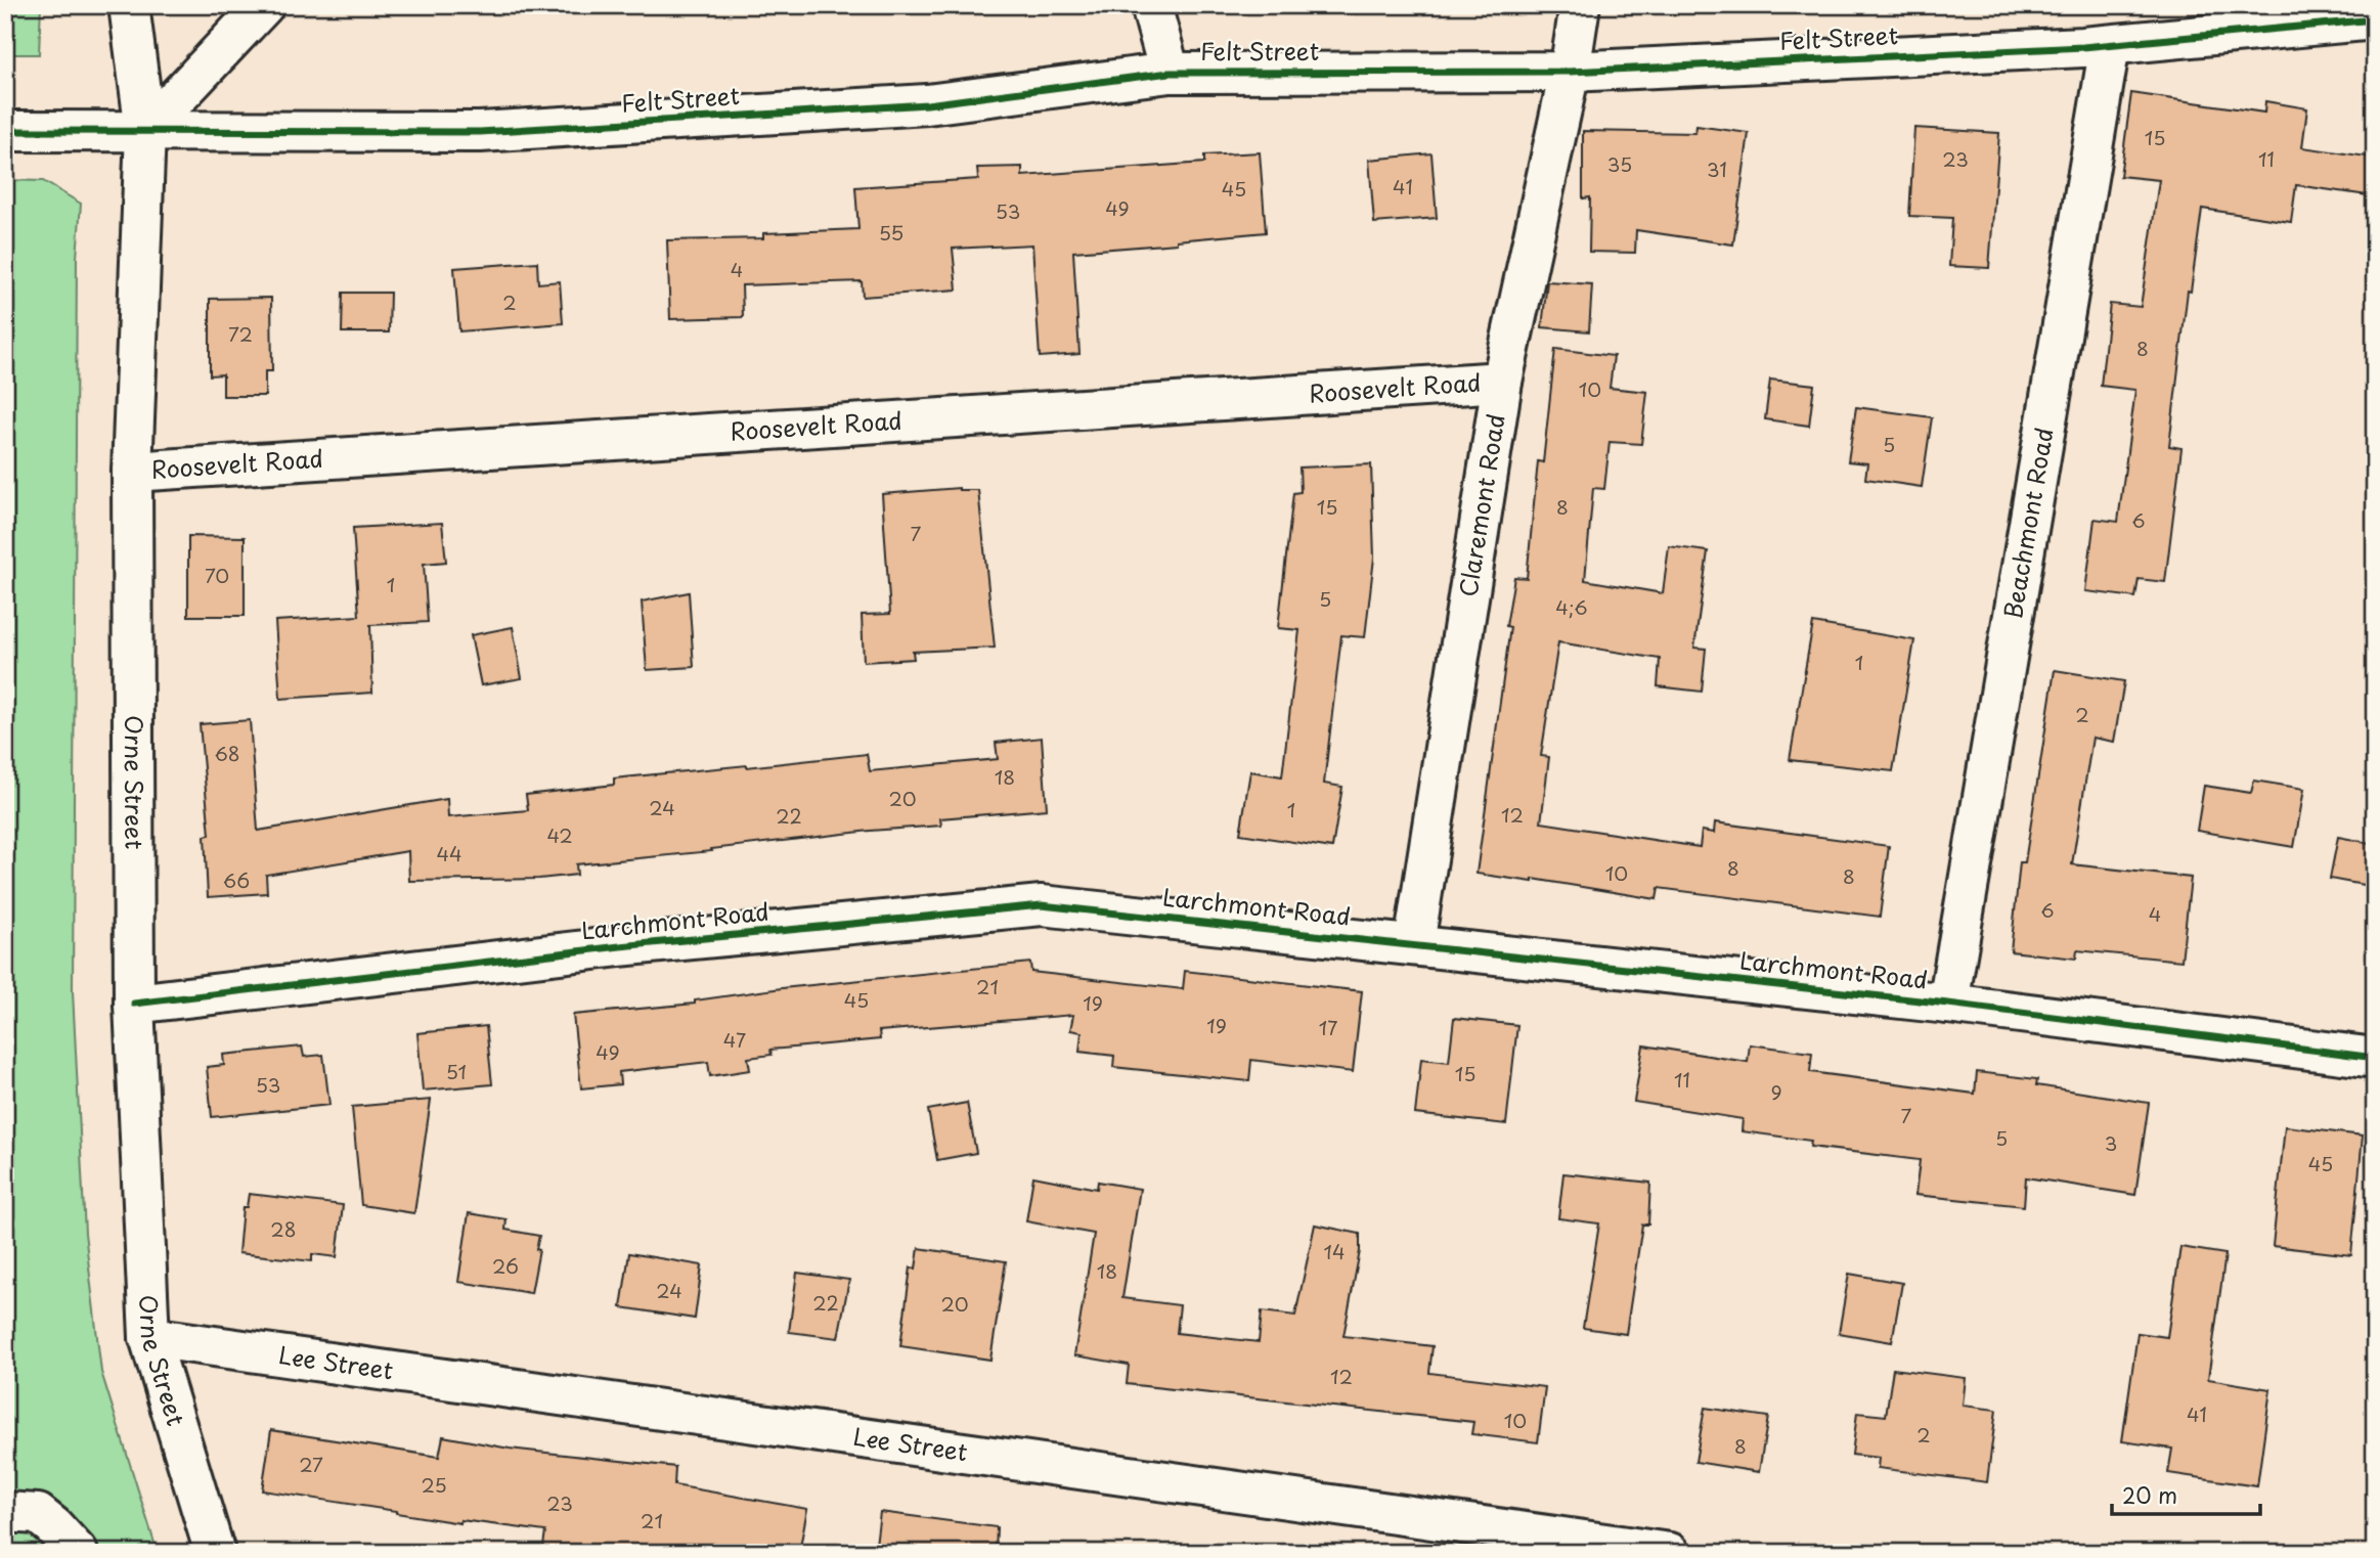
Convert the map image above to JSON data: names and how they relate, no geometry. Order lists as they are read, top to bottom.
{
  "streets": {
    "street": [
      "Felt Street",
      "Roosevelt Road",
      "Claremont Road",
      "Beachmont Road",
      "Orne Street",
      "Larchmont Road",
      "Lee Street"
    ]
  },
  "crossings": [
    ["Felt Street", "Claremont Road"],
    ["Felt Street", "Beachmont Road"],
    ["Felt Street", "Orne Street"],
    ["Roosevelt Road", "Claremont Road"],
    ["Roosevelt Road", "Orne Street"],
    ["Claremont Road", "Larchmont Road"],
    ["Beachmont Road", "Larchmont Road"],
    ["Orne Street", "Larchmont Road"],
    ["Orne Street", "Lee Street"]
  ],
  "house_numbers": [
    "15",
    "23",
    "11",
    "35",
    "31",
    "41",
    "45",
    "49",
    "53",
    "55",
    "4",
    "2",
    "72",
    "8",
    "10",
    "5",
    "15",
    "8",
    "6",
    "7",
    "70",
    "1",
    "5",
    "4;6",
    "1",
    "2",
    "68",
    "18",
    "20",
    "24",
    "1",
    "12",
    "22",
    "42",
    "44",
    "8",
    "10",
    "8",
    "66",
    "6",
    "4",
    "21",
    "45",
    "19",
    "19",
    "17",
    "47",
    "49",
    "51",
    "15",
    "11",
    "53",
    "9",
    "7",
    "5",
    "3",
    "45",
    "28",
    "14",
    "26",
    "18",
    "24",
    "22",
    "20",
    "12",
    "41",
    "10",
    "2",
    "8",
    "27",
    "25",
    "23",
    "21"
  ],
  "scale_bar": "20 m"
}
